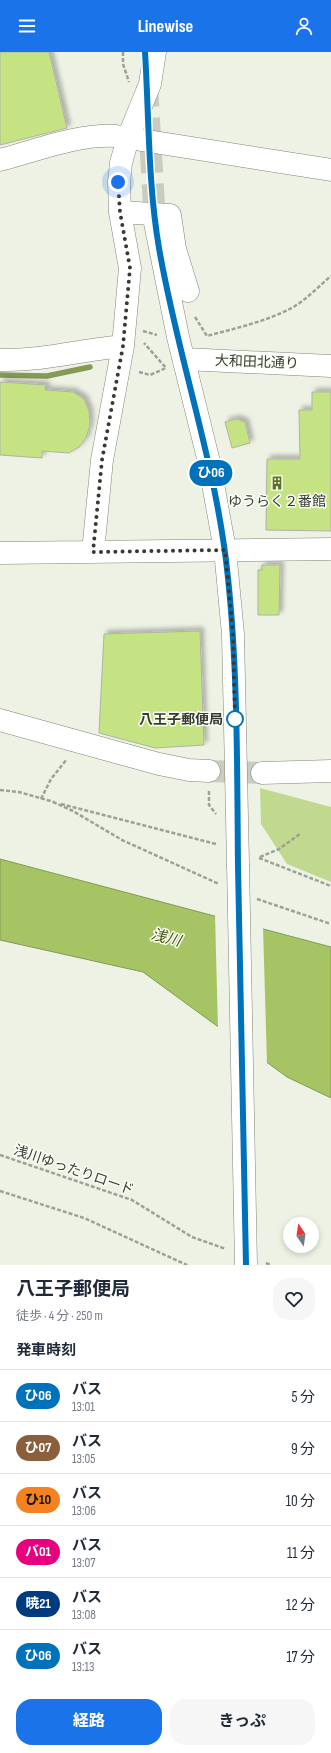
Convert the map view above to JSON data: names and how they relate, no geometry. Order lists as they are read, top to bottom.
{
  "streets": {
    "street": ["大和田北通り"],
    "path": ["浅川ゆったりロード"]
  },
  "water": ["浅川"],
  "places": {
    "building": ["ゆうらく２番館"],
    "other": ["八王子郵便局"]
  },
  "lines": ["bus line ひ06"],
  "north": "top",
  "page": {
    "header": "Linewise",
    "on_map": "ひ06",
    "heading": [
      ["八王子郵便局", "徒歩 · 4 分 · 250 m"],
      "発車時刻"
    ],
    "list": [
      {
        "mark": "ひ06",
        "name": "バス",
        "note": "13:01",
        "value": "5 分"
      },
      {
        "mark": "ひ07",
        "name": "バス",
        "note": "13:05",
        "value": "9 分"
      },
      {
        "mark": "ひ10",
        "name": "バス",
        "note": "13:06",
        "value": "10 分"
      },
      {
        "mark": "バ01",
        "name": "バス",
        "note": "13:07",
        "value": "11 分"
      },
      {
        "mark": "暁21",
        "name": "バス",
        "note": "13:08",
        "value": "12 分"
      },
      {
        "mark": "ひ06",
        "name": "バス",
        "note": "13:13",
        "value": "17 分"
      }
    ],
    "buttons": ["経路", "きっぷ"]
  }
}
